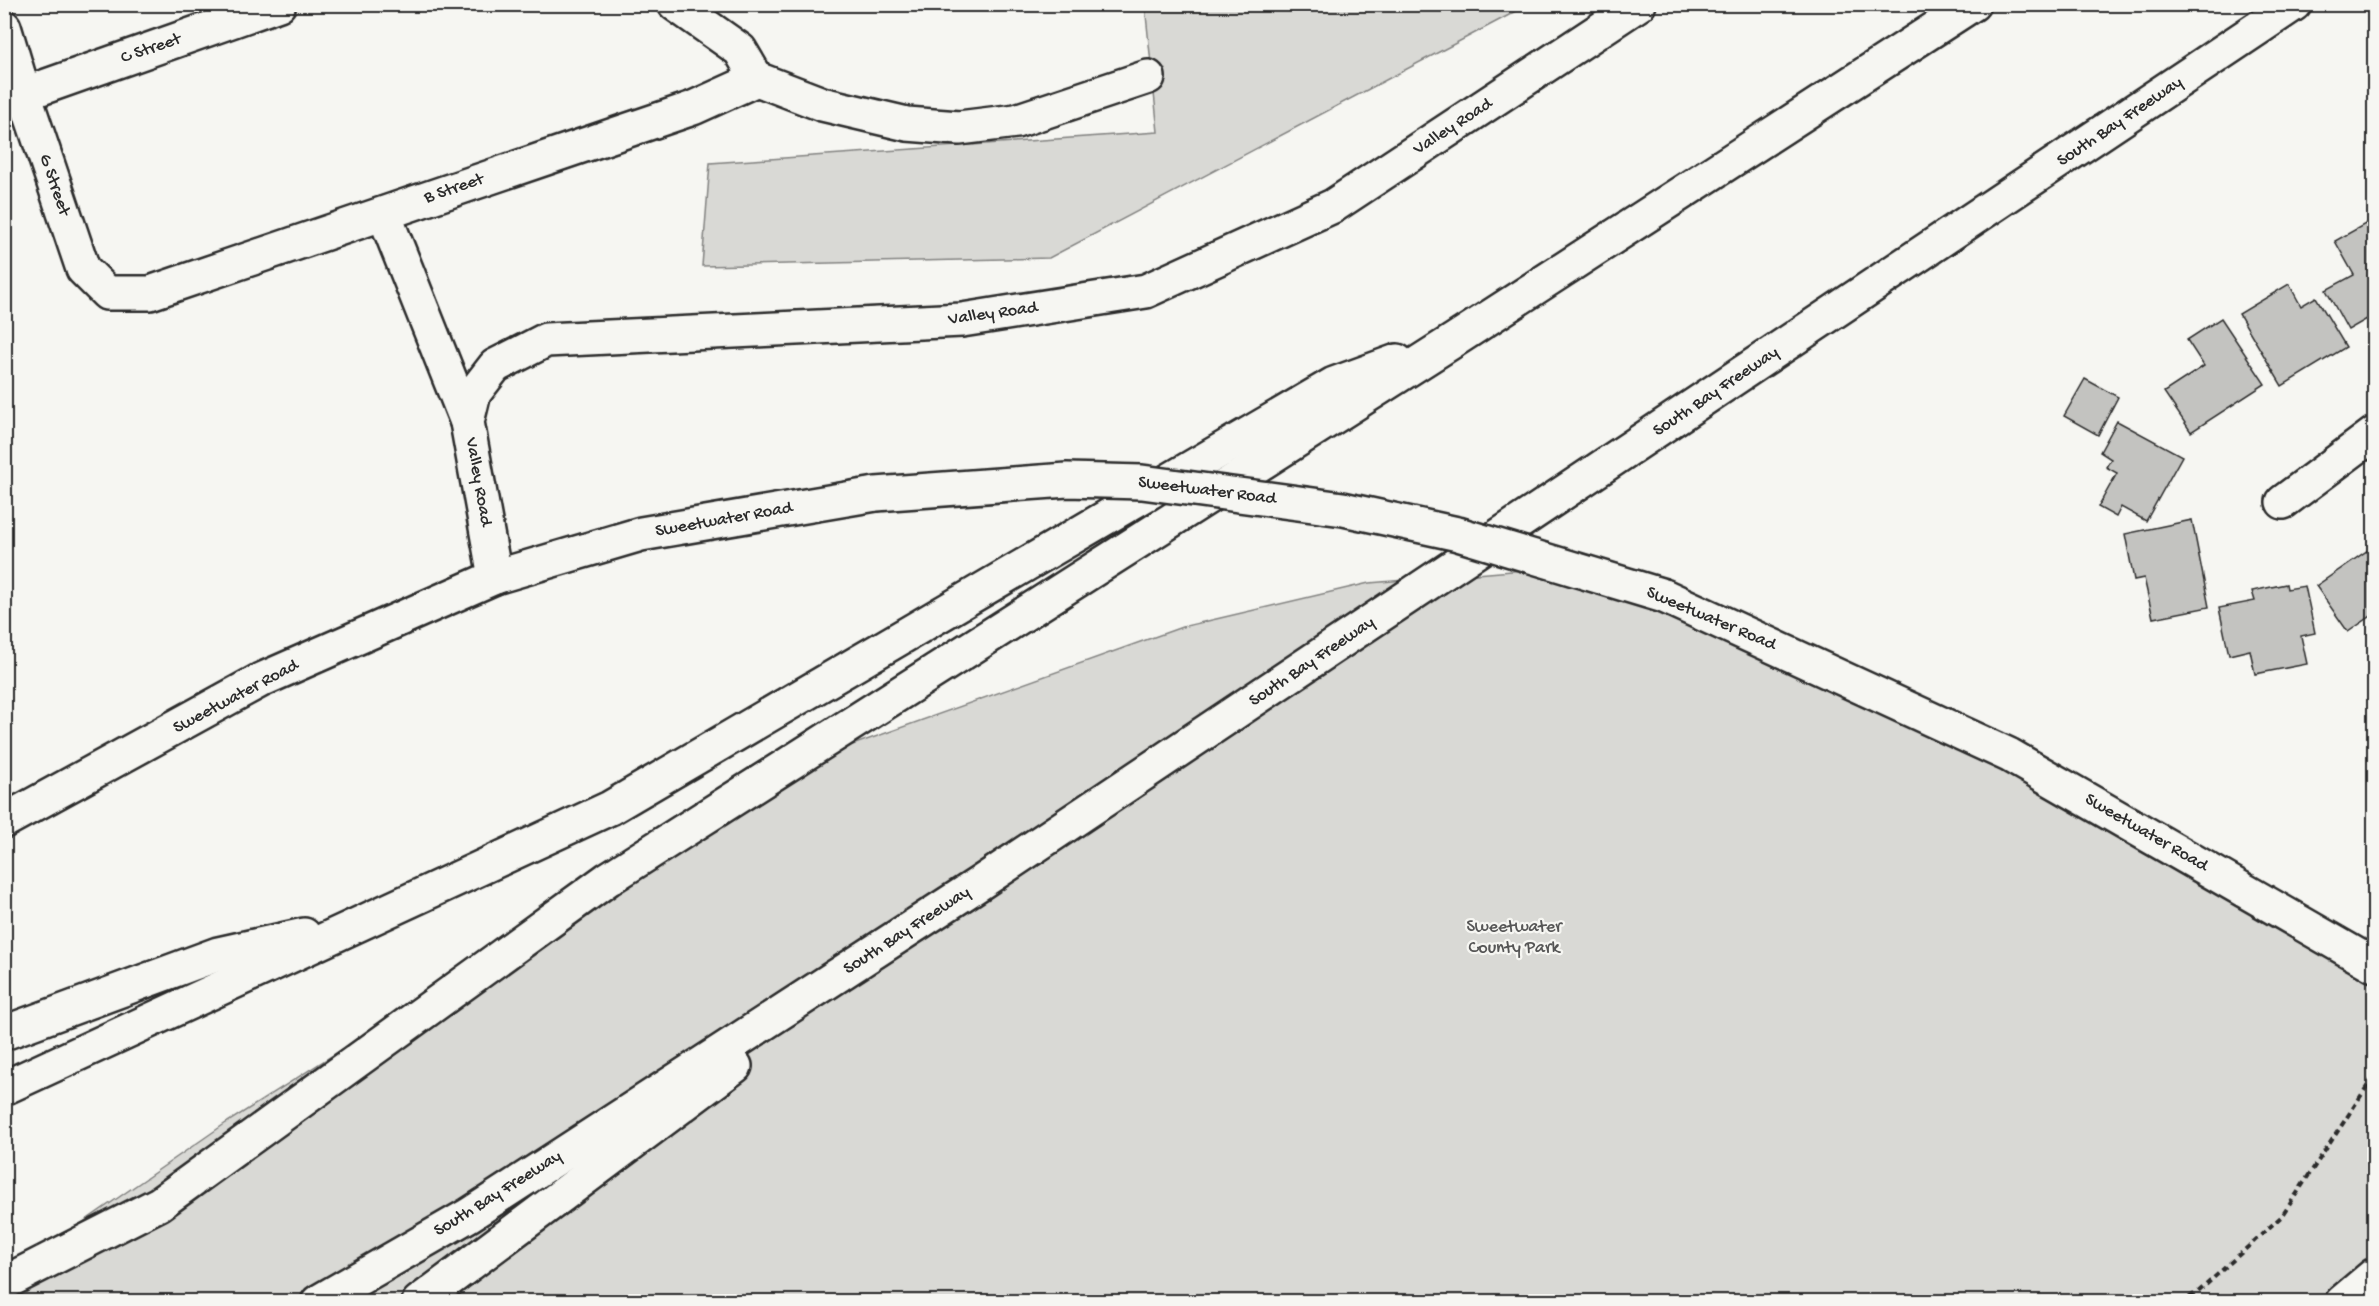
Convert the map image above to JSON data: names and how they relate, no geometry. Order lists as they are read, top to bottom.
{
  "streets": {
    "main road": [
      "C Street",
      "South Bay Freeway",
      "Valley Road",
      "G Street",
      "B Street",
      "Sweetwater Road"
    ]
  },
  "crossings": [
    ["C Street", "G Street"],
    ["Valley Road", "Sweetwater Road"],
    ["G Street", "B Street"]
  ],
  "parks": ["Sweetwater County Park"]
}
